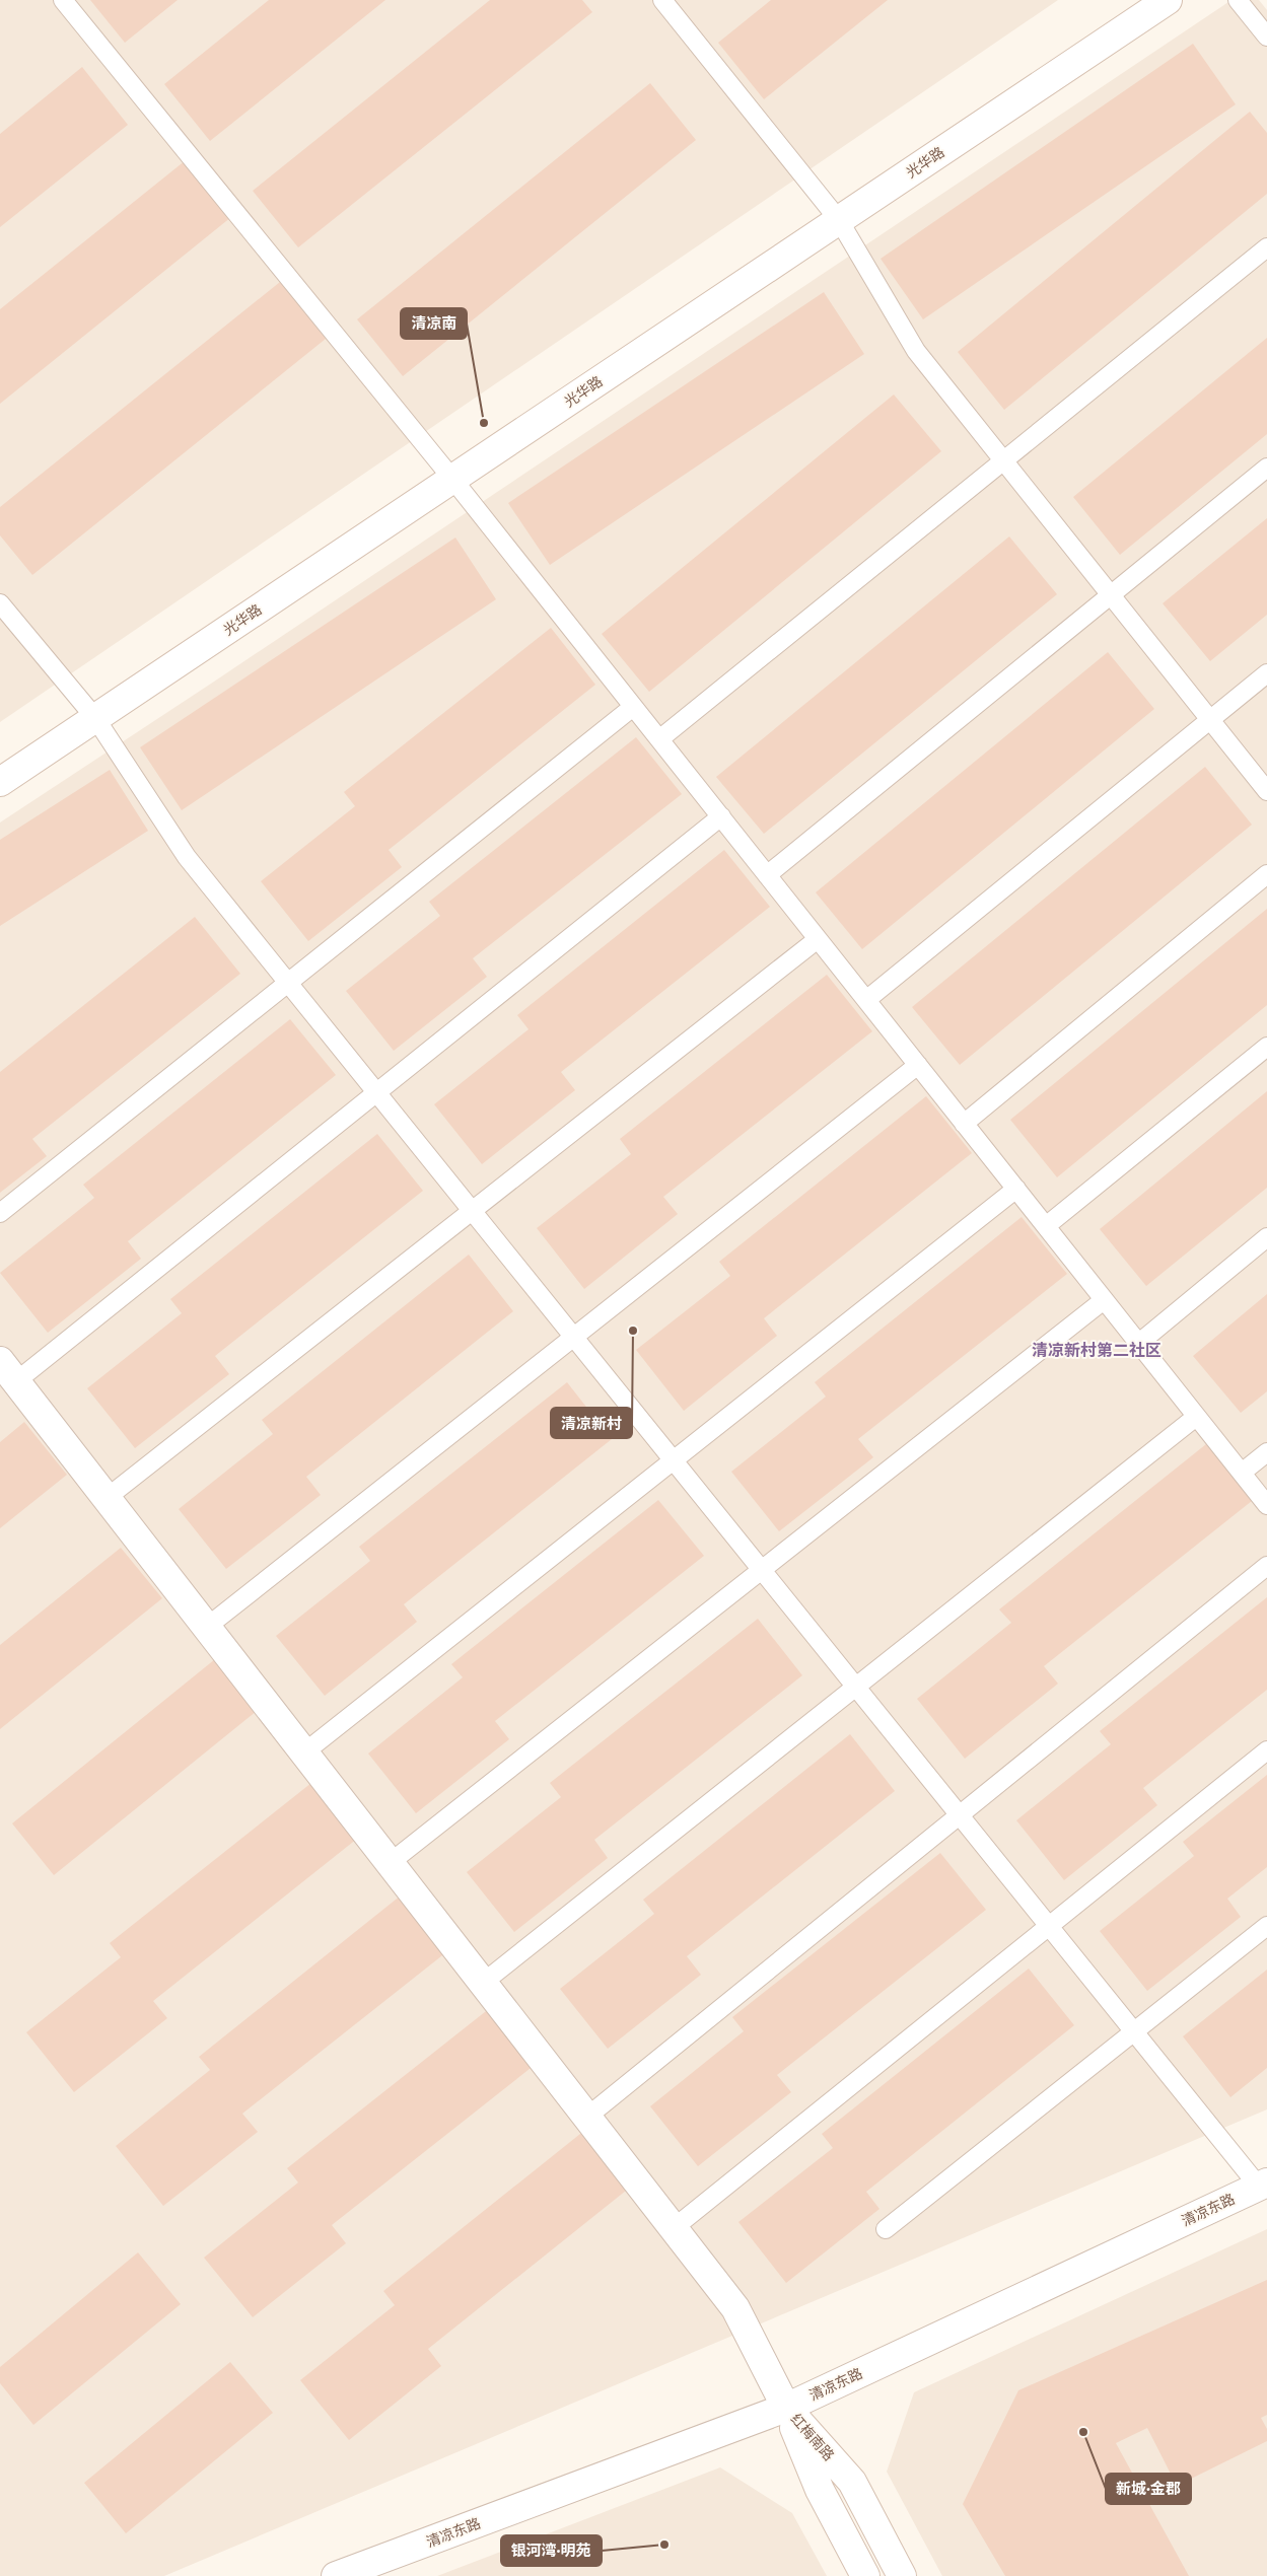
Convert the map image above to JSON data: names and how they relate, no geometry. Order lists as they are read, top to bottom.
{
  "streets": {
    "street": ["光华路", "清凉东路", "红梅南路"]
  },
  "crossings": [
    ["清凉东路", "红梅南路"]
  ],
  "districts": ["清凉新村第二社区"],
  "places": [
    "清凉南",
    "清凉新村",
    "新城·金郡",
    "银河湾·明苑"
  ]
}
